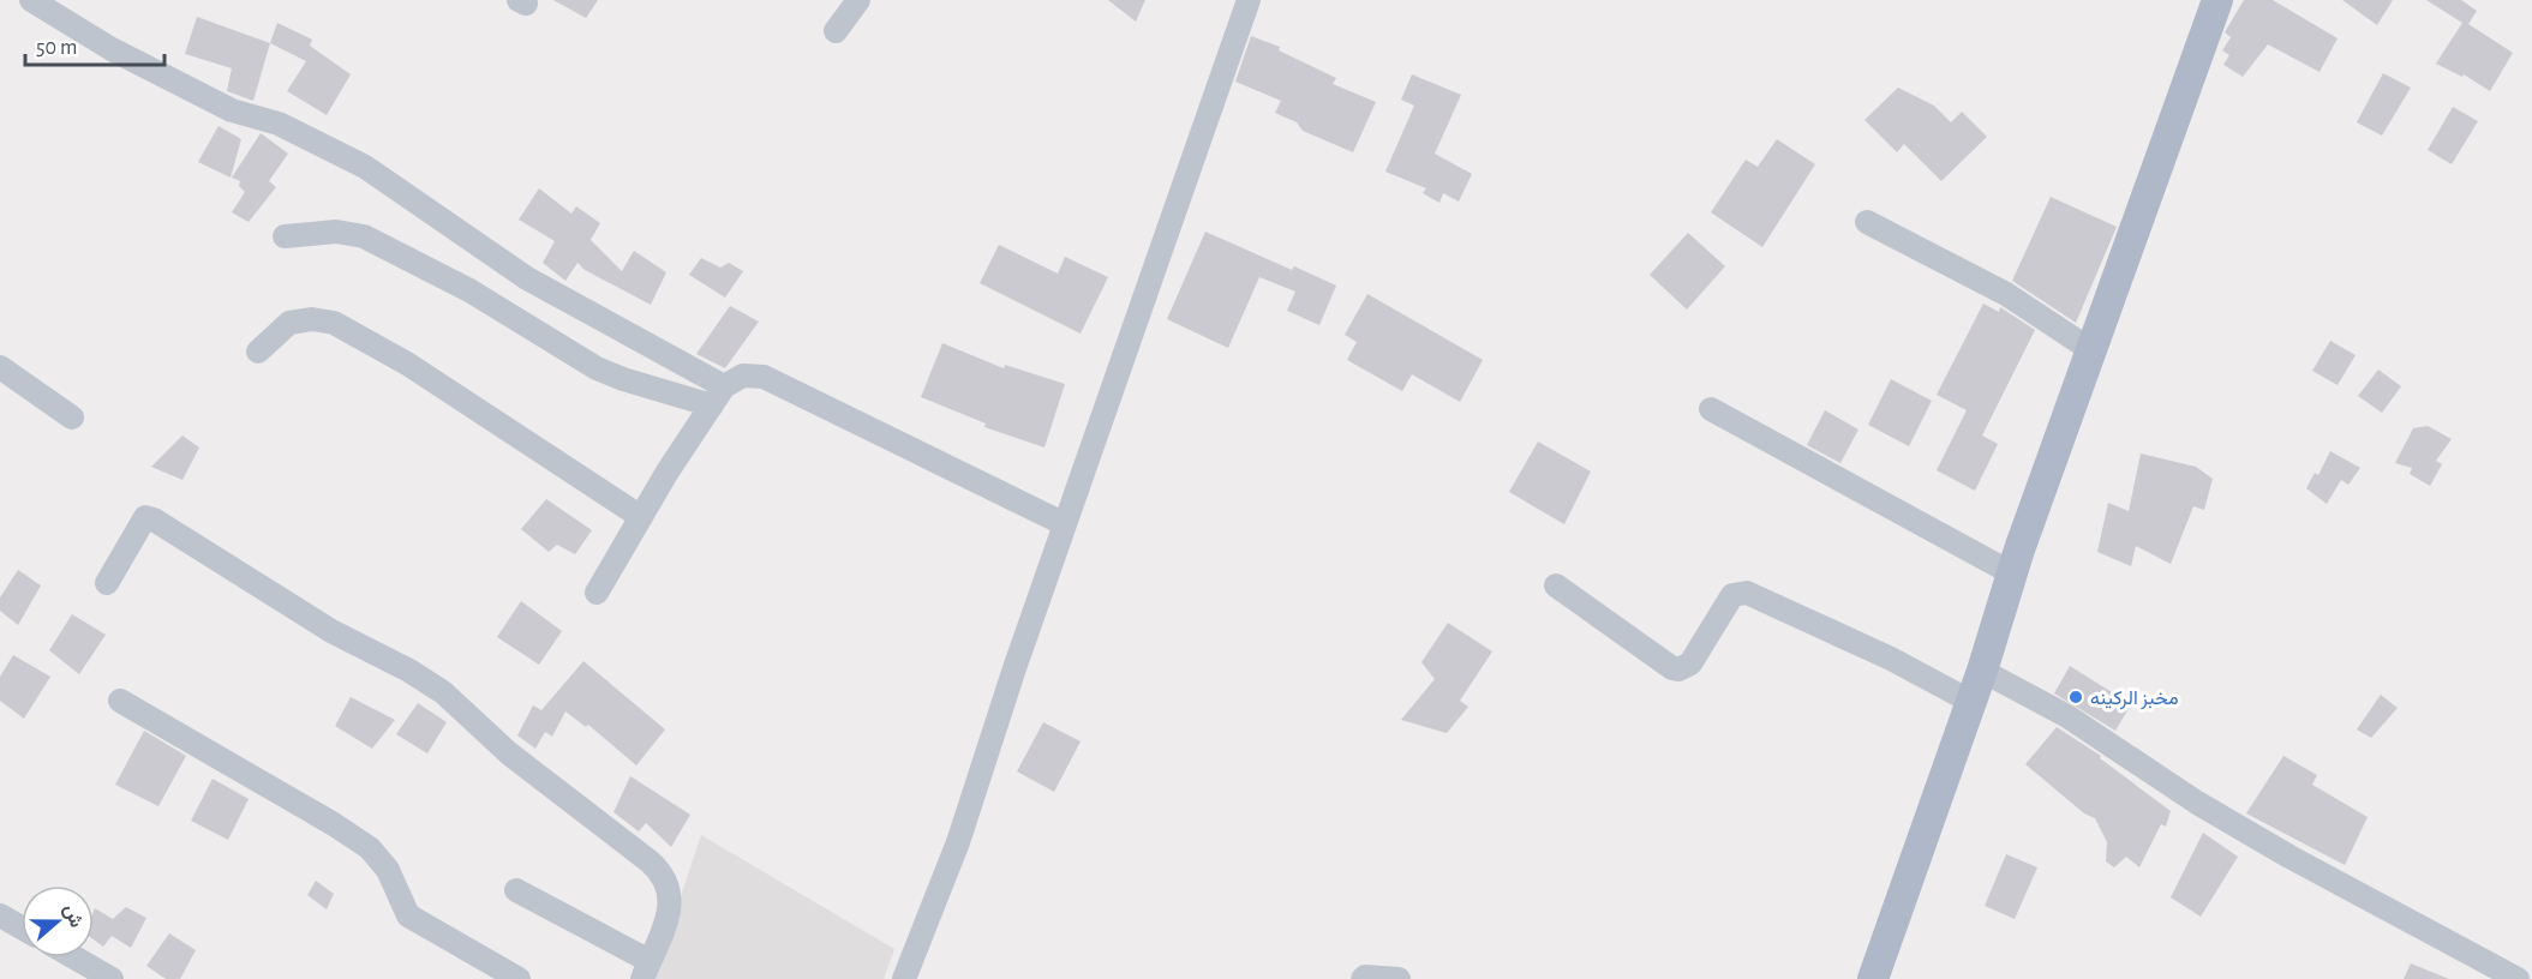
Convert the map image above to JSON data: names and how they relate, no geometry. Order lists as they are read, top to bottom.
{
  "places": ["مخبز الركينه"],
  "scale_bar": "50 m",
  "north": "right"
}
